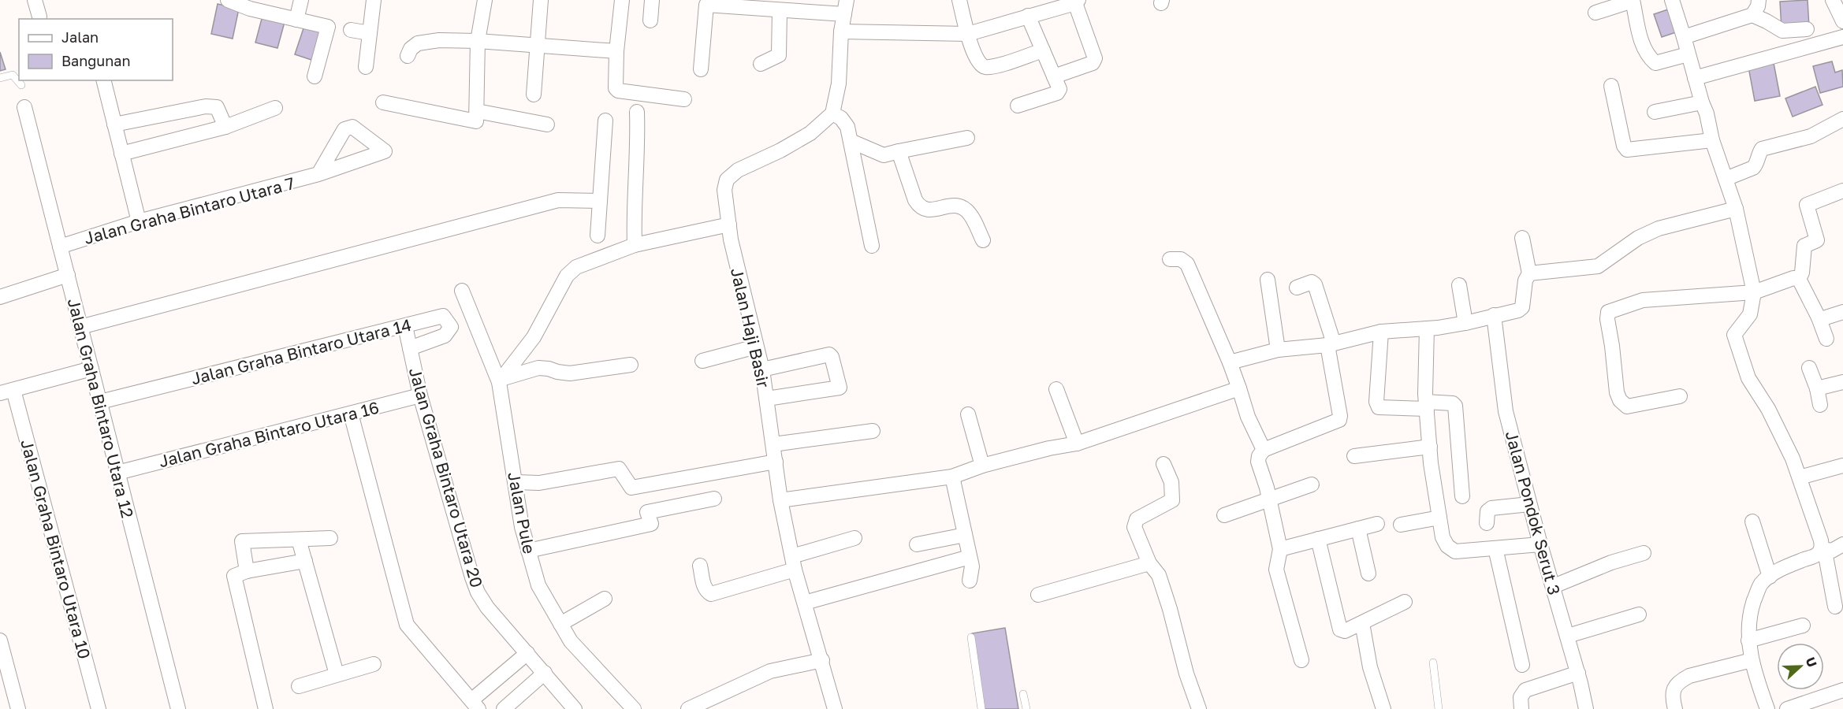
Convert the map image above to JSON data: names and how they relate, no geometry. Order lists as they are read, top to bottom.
{
  "streets": {
    "street": [
      "Jalan Graha Bintaro Utara 7",
      "Jalan Haji Basir",
      "Jalan Graha Bintaro Utara 14",
      "Jalan Graha Bintaro Utara 12",
      "Jalan Graha Bintaro Utara 16",
      "Jalan Graha Bintaro Utara 20",
      "Jalan Pule",
      "Jalan Pondok Serut 3",
      "Jalan Graha Bintaro Utara 10"
    ]
  },
  "crossings": [
    ["Jalan Graha Bintaro Utara 7", "Jalan Graha Bintaro Utara 12"],
    ["Jalan Graha Bintaro Utara 14", "Jalan Graha Bintaro Utara 12"],
    ["Jalan Graha Bintaro Utara 14", "Jalan Graha Bintaro Utara 20"],
    ["Jalan Graha Bintaro Utara 12", "Jalan Graha Bintaro Utara 16"],
    ["Jalan Graha Bintaro Utara 16", "Jalan Graha Bintaro Utara 20"]
  ],
  "legend": ["Jalan", "Bangunan"],
  "north": "right"
}
